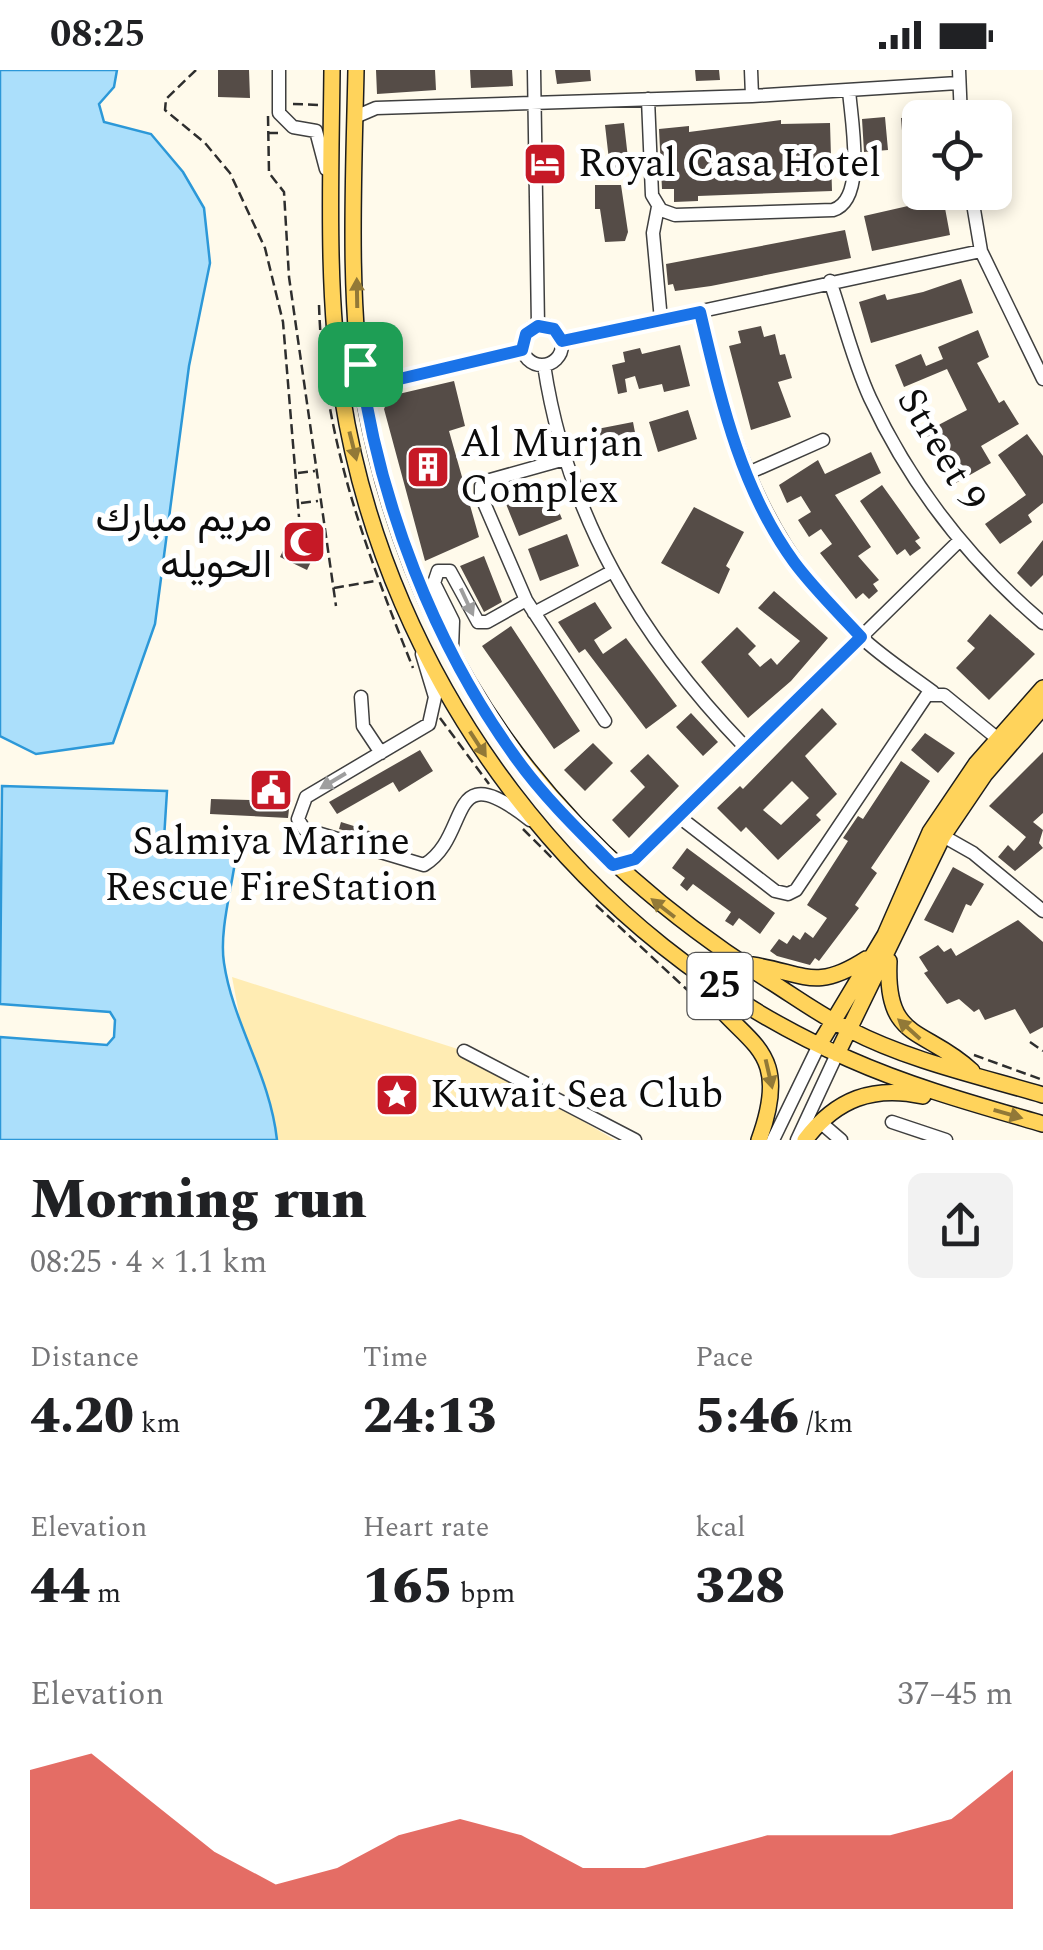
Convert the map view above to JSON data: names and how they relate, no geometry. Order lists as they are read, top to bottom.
{
  "streets": {
    "main road": ["25"],
    "street": ["Street 9"]
  },
  "places": {
    "hotel": ["Royal Casa Hotel"],
    "building": ["Al Murjan Complex"],
    "mosque": ["مريم مبارك الحويله"],
    "public building": ["Salmiya Marine Rescue FireStation"],
    "place": ["Kuwait Sea Club"]
  },
  "page": {
    "status": "08:25",
    "heading": ["Morning run", "08:25 · 4 × 1.1 km"],
    "stats": [
      ["Distance", "4.20 km"],
      ["Time", "24:13"],
      ["Pace", "5:46 /km"],
      ["Elevation", "44 m"],
      ["Heart rate", "165 bpm"],
      ["kcal", "328"]
    ],
    "chart": ["Elevation", "37–45 m"]
  }
}
